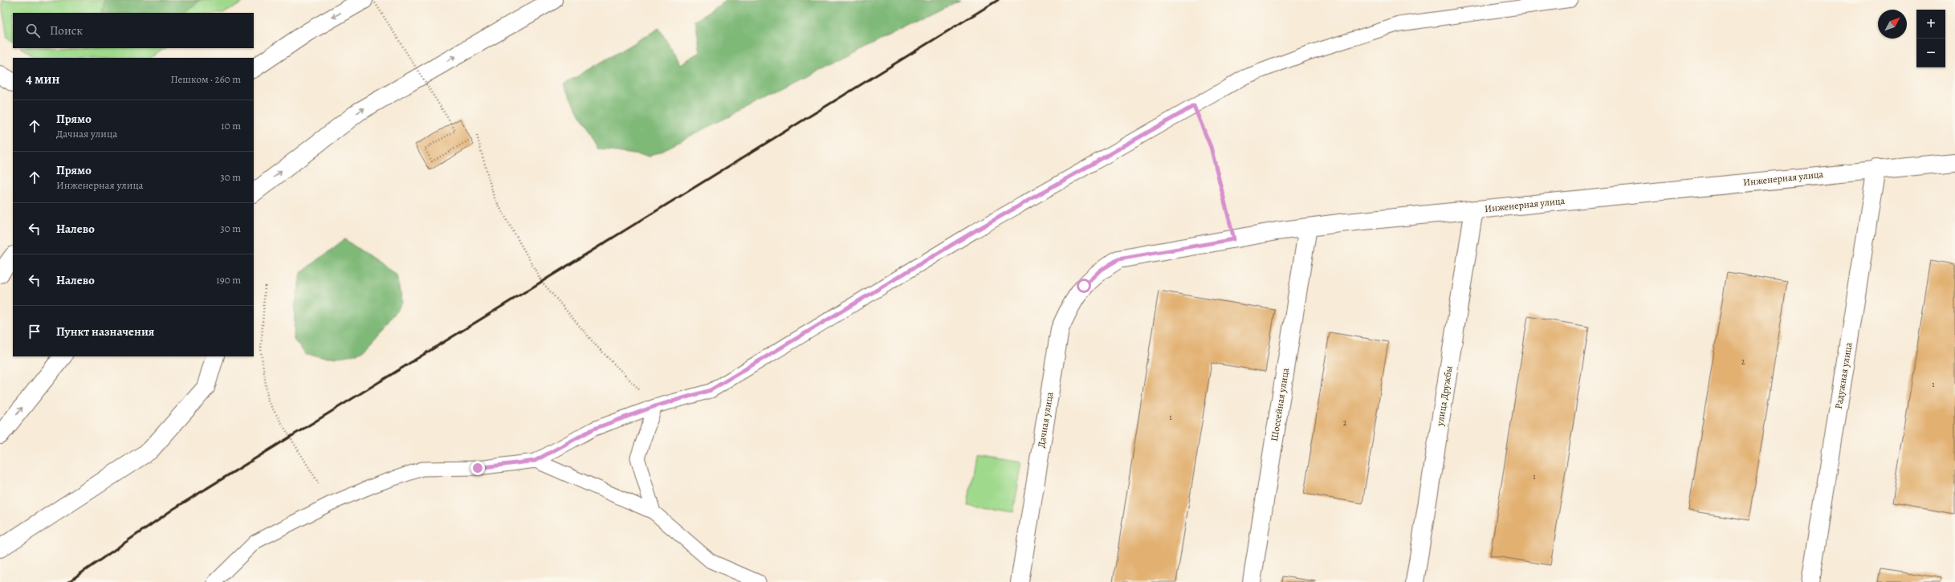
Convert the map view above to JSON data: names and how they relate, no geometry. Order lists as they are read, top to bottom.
{
  "streets": {
    "main road": [
      "Инженерная улица",
      "Радужная улица",
      "улица Дружбы",
      "Шоссейная улица",
      "Дачная улица"
    ]
  },
  "crossings": [
    ["Инженерная улица", "Радужная улица"],
    ["Инженерная улица", "улица Дружбы"],
    ["Инженерная улица", "Шоссейная улица"],
    ["Инженерная улица", "Дачная улица"]
  ],
  "house_numbers": [
    "2",
    "1",
    "1",
    "2",
    "1"
  ],
  "north": "top right",
  "page": {
    "map_buttons": ["+", "−"],
    "search": "Поиск",
    "heading": ["4 мин", "Пешком · 260 m"],
    "list": [
      ["Прямо", "Дачная улица", "10 m"],
      ["Прямо", "Инженерная улица", "30 m"],
      ["Налево", "30 m"],
      ["Налево", "190 m"],
      "Пункт назначения"
    ]
  }
}
